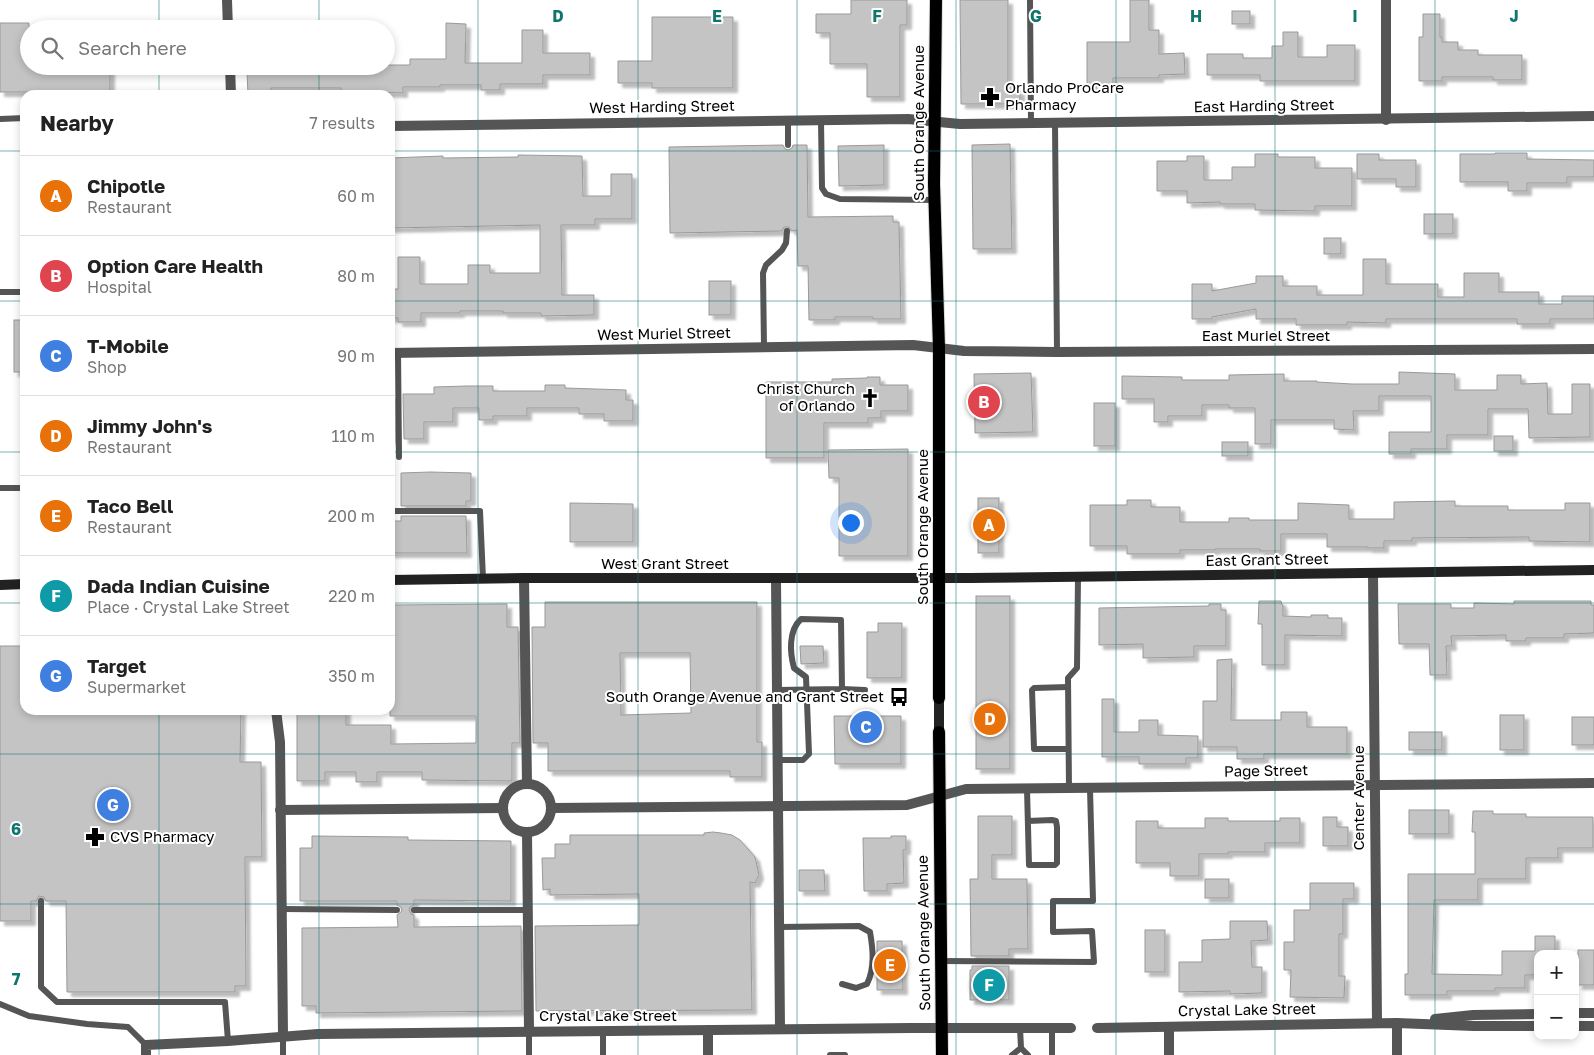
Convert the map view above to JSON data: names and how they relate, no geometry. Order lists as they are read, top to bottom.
{
  "streets": {
    "main road": ["South Orange Avenue"],
    "street": [
      "East Harding Street",
      "West Harding Street",
      "West Muriel Street",
      "East Muriel Street",
      "East Grant Street",
      "West Grant Street",
      "Page Street",
      "Center Avenue",
      "Crystal Lake Street"
    ]
  },
  "crossings": [
    ["East Harding Street", "West Harding Street"],
    ["East Harding Street", "South Orange Avenue"],
    ["West Harding Street", "South Orange Avenue"],
    ["South Orange Avenue", "West Muriel Street"],
    ["South Orange Avenue", "East Muriel Street"],
    ["South Orange Avenue", "East Grant Street"],
    ["South Orange Avenue", "West Grant Street"],
    ["South Orange Avenue", "Page Street"],
    ["South Orange Avenue", "Crystal Lake Street"],
    ["West Muriel Street", "East Muriel Street"],
    ["East Grant Street", "West Grant Street"],
    ["East Grant Street", "Center Avenue"],
    ["Page Street", "Center Avenue"],
    ["Center Avenue", "Crystal Lake Street"]
  ],
  "places": {
    "pharmacy": ["Orlando ProCare Pharmacy", "CVS Pharmacy"],
    "church": ["Christ Church of Orlando"],
    "bus stop": ["South Orange Avenue and Grant Street"]
  },
  "page": {
    "search": "Search here",
    "heading": ["Nearby", "7 results"],
    "list": [
      {
        "mark": "A",
        "name": "Chipotle",
        "note": "Restaurant",
        "value": "60 m"
      },
      {
        "mark": "B",
        "name": "Option Care Health",
        "note": "Hospital",
        "value": "80 m"
      },
      {
        "mark": "C",
        "name": "T-Mobile",
        "note": "Shop",
        "value": "90 m"
      },
      {
        "mark": "D",
        "name": "Jimmy John's",
        "note": "Restaurant",
        "value": "110 m"
      },
      {
        "mark": "E",
        "name": "Taco Bell",
        "note": "Restaurant",
        "value": "200 m"
      },
      {
        "mark": "F",
        "name": "Dada Indian Cuisine",
        "note": "Place · Crystal Lake Street",
        "value": "220 m"
      },
      {
        "mark": "G",
        "name": "Target",
        "note": "Supermarket",
        "value": "350 m"
      }
    ],
    "pins": [
      "B",
      "A",
      "D",
      "C",
      "G",
      "E",
      "F"
    ],
    "map_buttons": ["+", "−"]
  },
  "grid": {
    "columns": [
      "D",
      "E",
      "F",
      "G",
      "H",
      "I",
      "J"
    ],
    "rows": ["6", "7"]
  }
}
